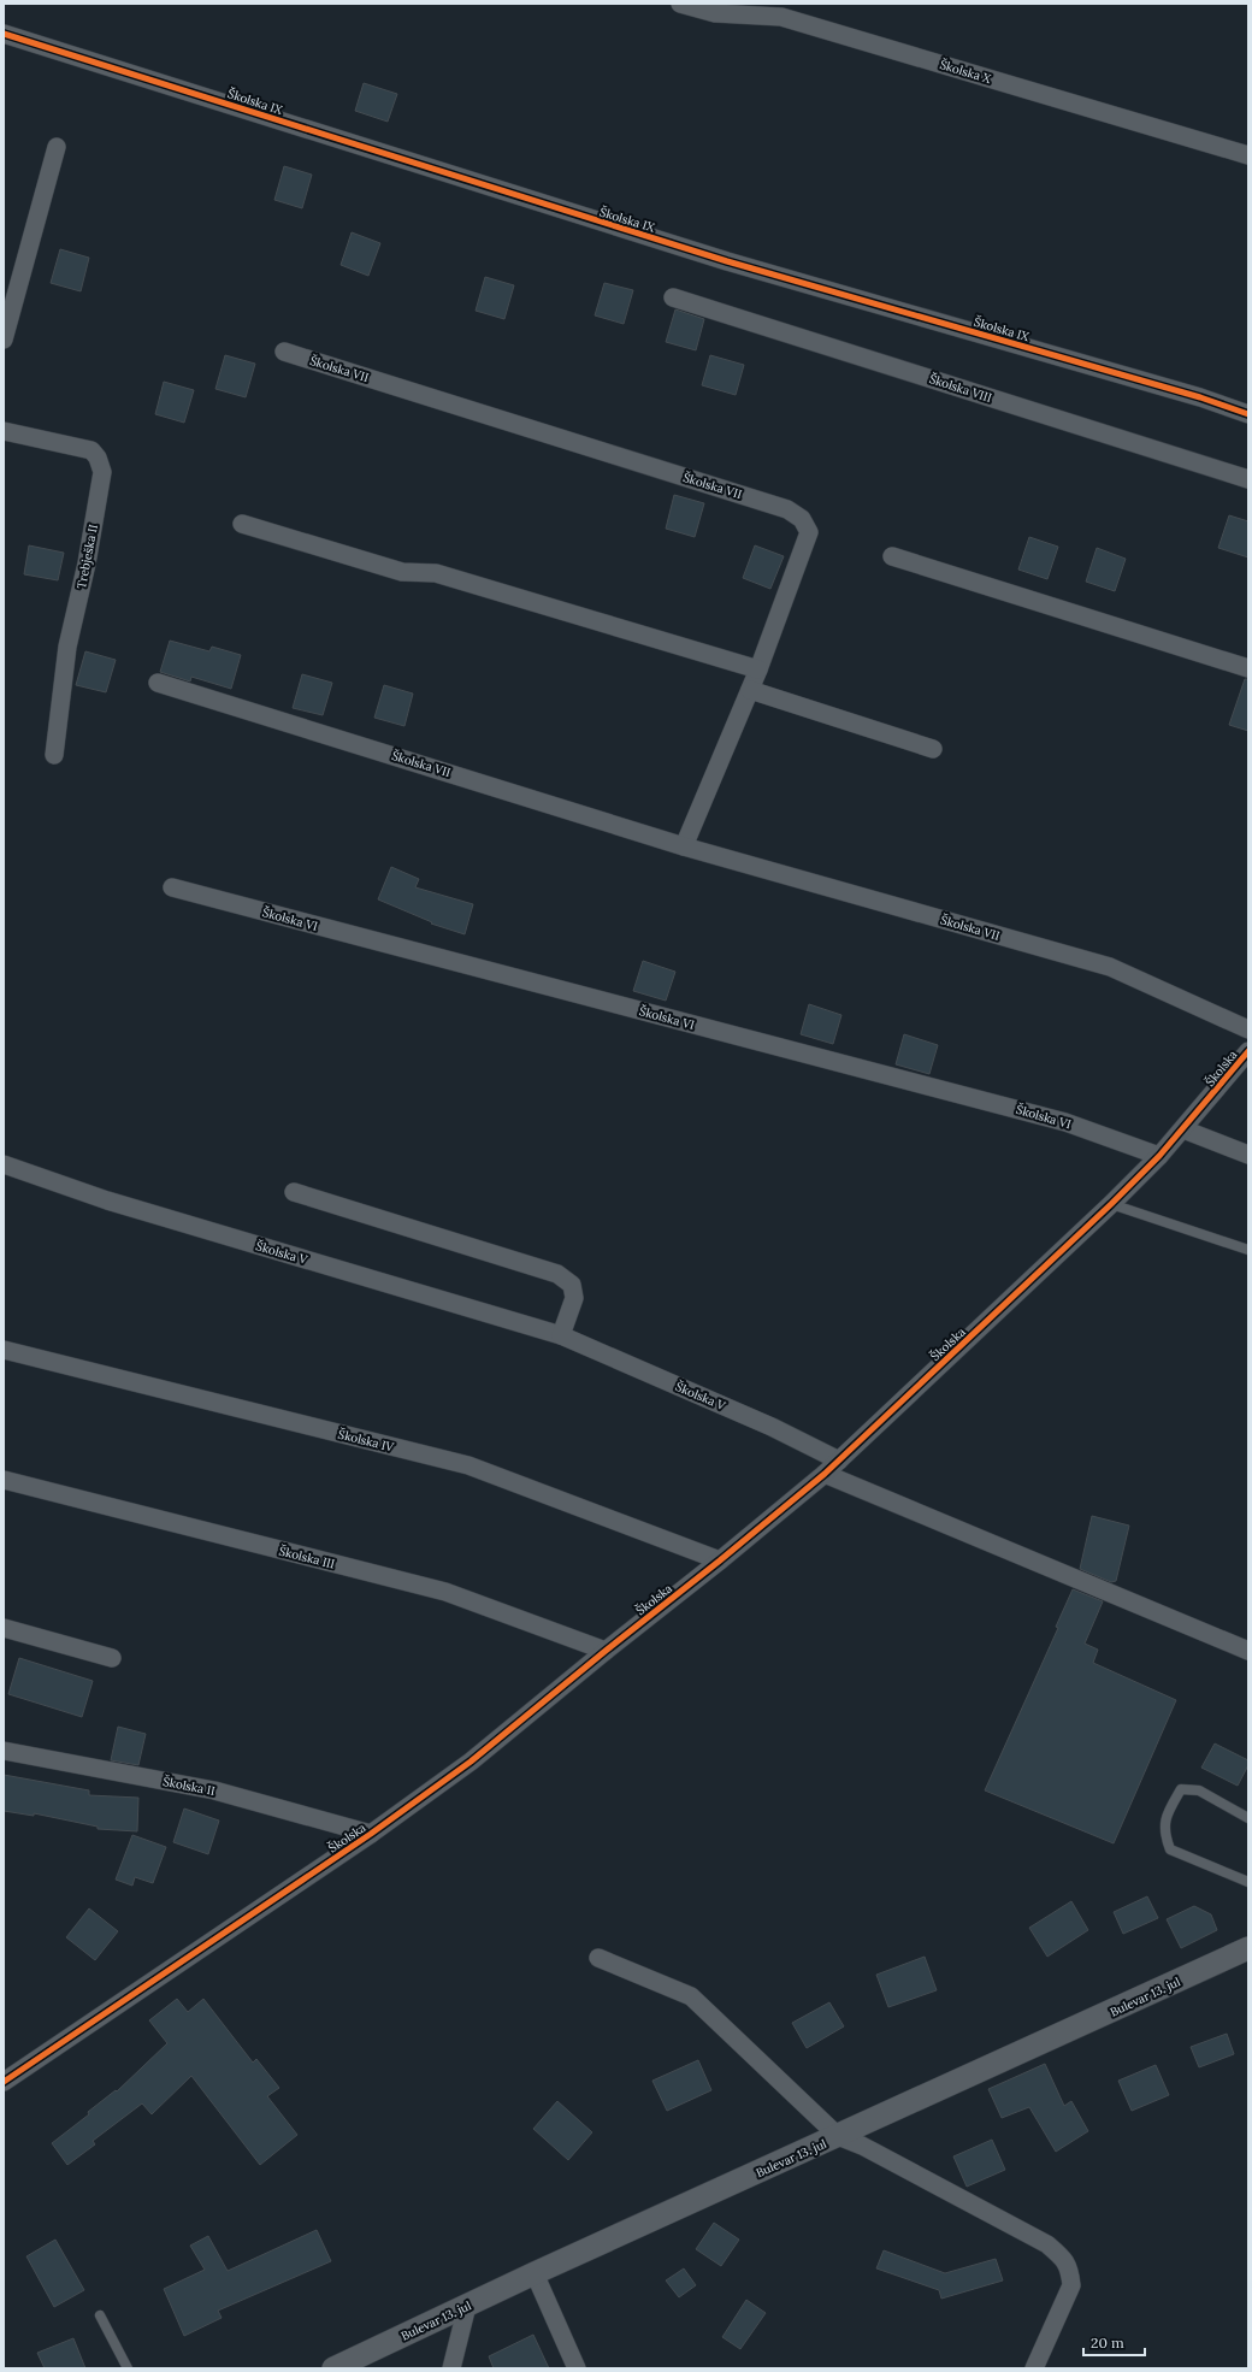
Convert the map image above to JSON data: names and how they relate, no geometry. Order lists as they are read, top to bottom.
{
  "streets": {
    "street": [
      "Školska X",
      "Školska IX",
      "Školska VII",
      "Školska VIII",
      "Trebješka II",
      "Školska VI",
      "Školska",
      "Školska V",
      "Školska IV",
      "Školska III",
      "Školska II",
      "Bulevar 13. jul"
    ]
  },
  "crossings": [
    ["Školska VI", "Školska"],
    ["Školska", "Školska V"],
    ["Školska", "Školska IV"],
    ["Školska", "Školska III"],
    ["Školska", "Školska II"]
  ],
  "scale_bar": "20 m"
}
